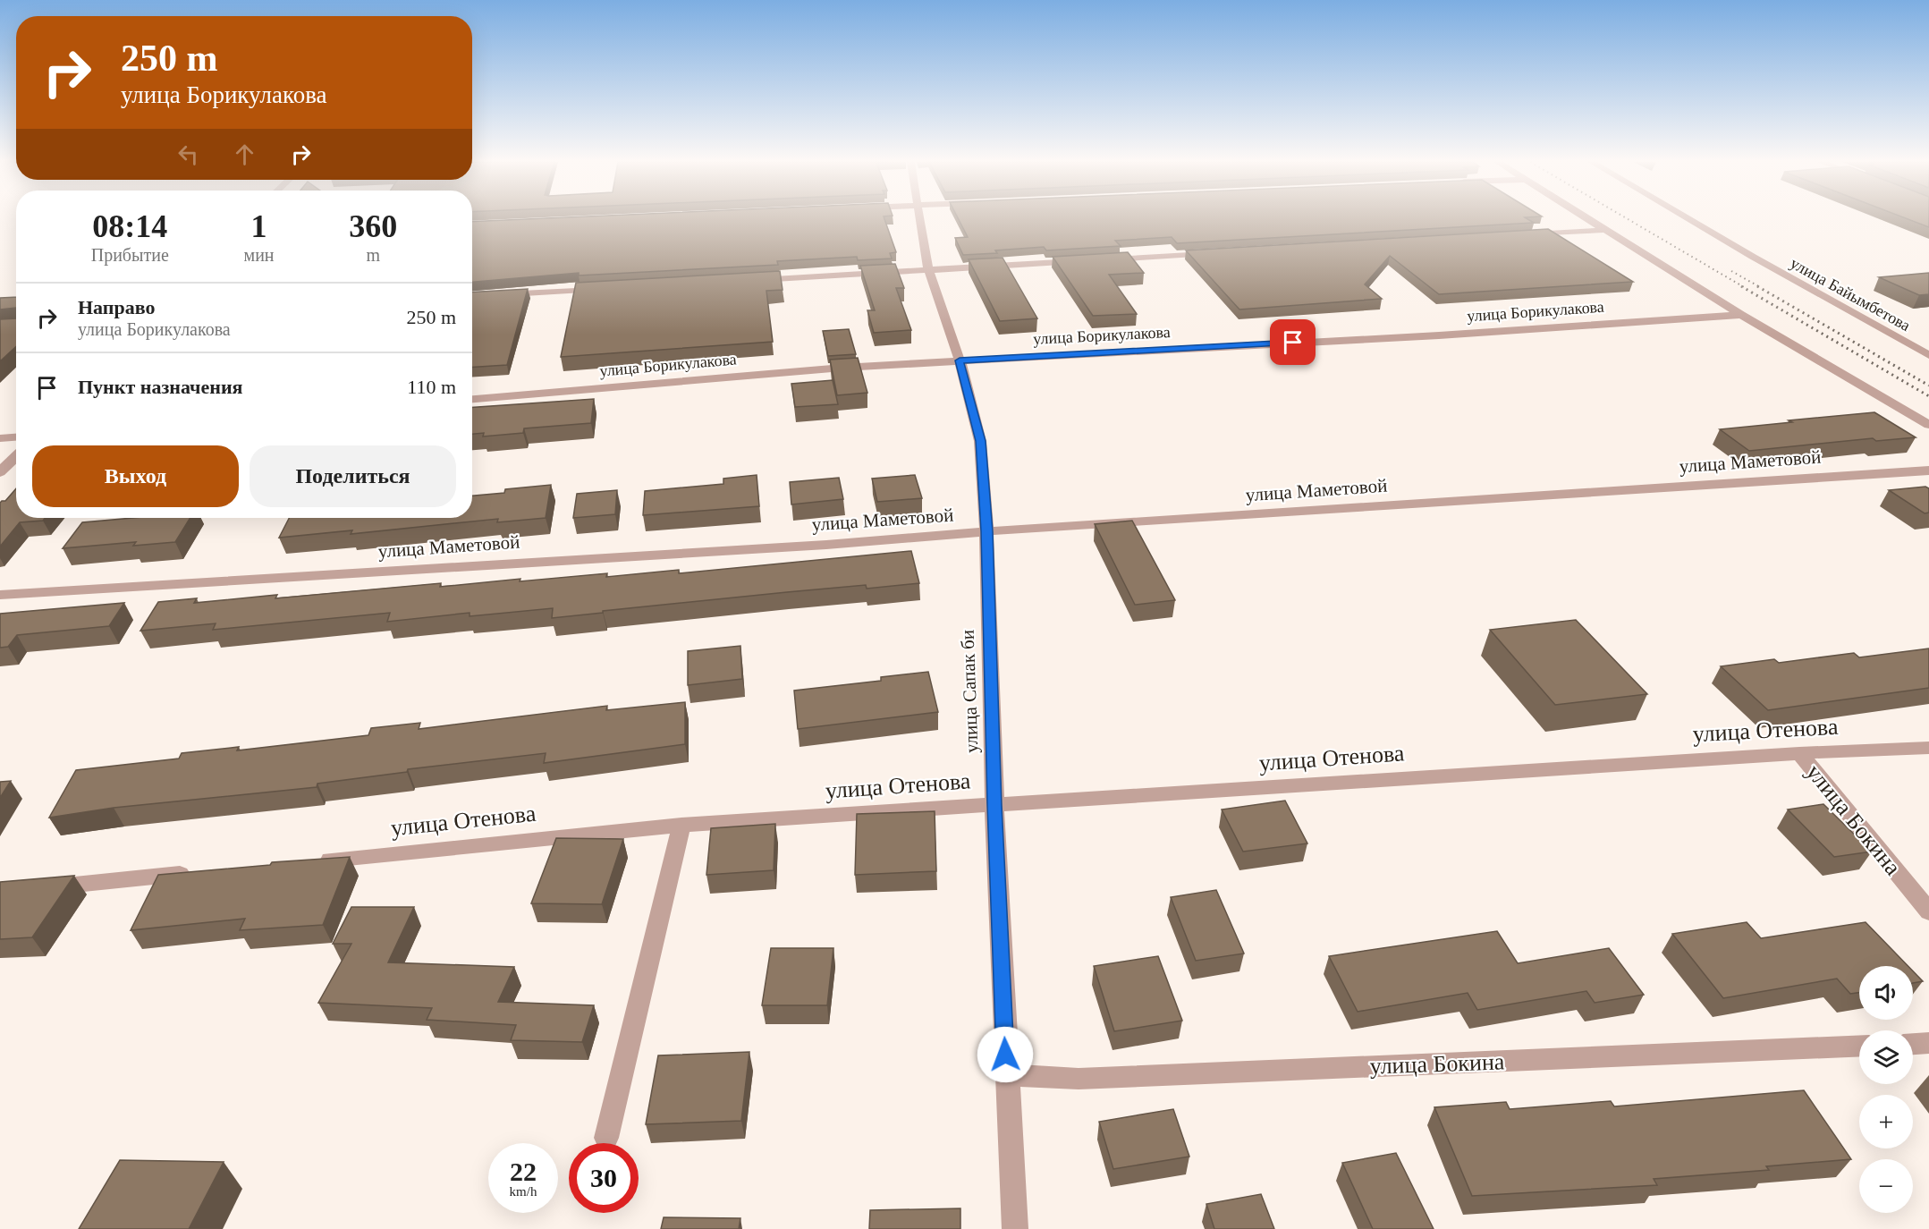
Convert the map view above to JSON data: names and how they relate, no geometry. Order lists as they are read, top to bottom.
{
  "streets": {
    "street": [
      "улица Байымбетова",
      "улица Борикулакова",
      "улица Маметовой",
      "улица Сапак би",
      "улица Отенова",
      "улица Бокина"
    ]
  },
  "crossings": [
    ["улица Борикулакова", "улица Сапак би"],
    ["улица Маметовой", "улица Сапак би"],
    ["улица Сапак би", "улица Отенова"],
    ["улица Сапак би", "улица Бокина"],
    ["улица Отенова", "улица Бокина"]
  ],
  "page": {
    "turn": ["250 m", "улица Борикулакова"],
    "eta": [
      "08:14",
      "Прибытие",
      "1",
      "мин",
      "360",
      "m"
    ],
    "list": [
      {
        "name": "Направо",
        "note": "улица Борикулакова",
        "value": "250 m"
      },
      {
        "name": "Пункт назначения",
        "value": "110 m"
      }
    ],
    "buttons": ["Выход", "Поделиться"],
    "map_buttons": ["+", "−"],
    "speed": "22 km/h",
    "limit": "30"
  }
}
